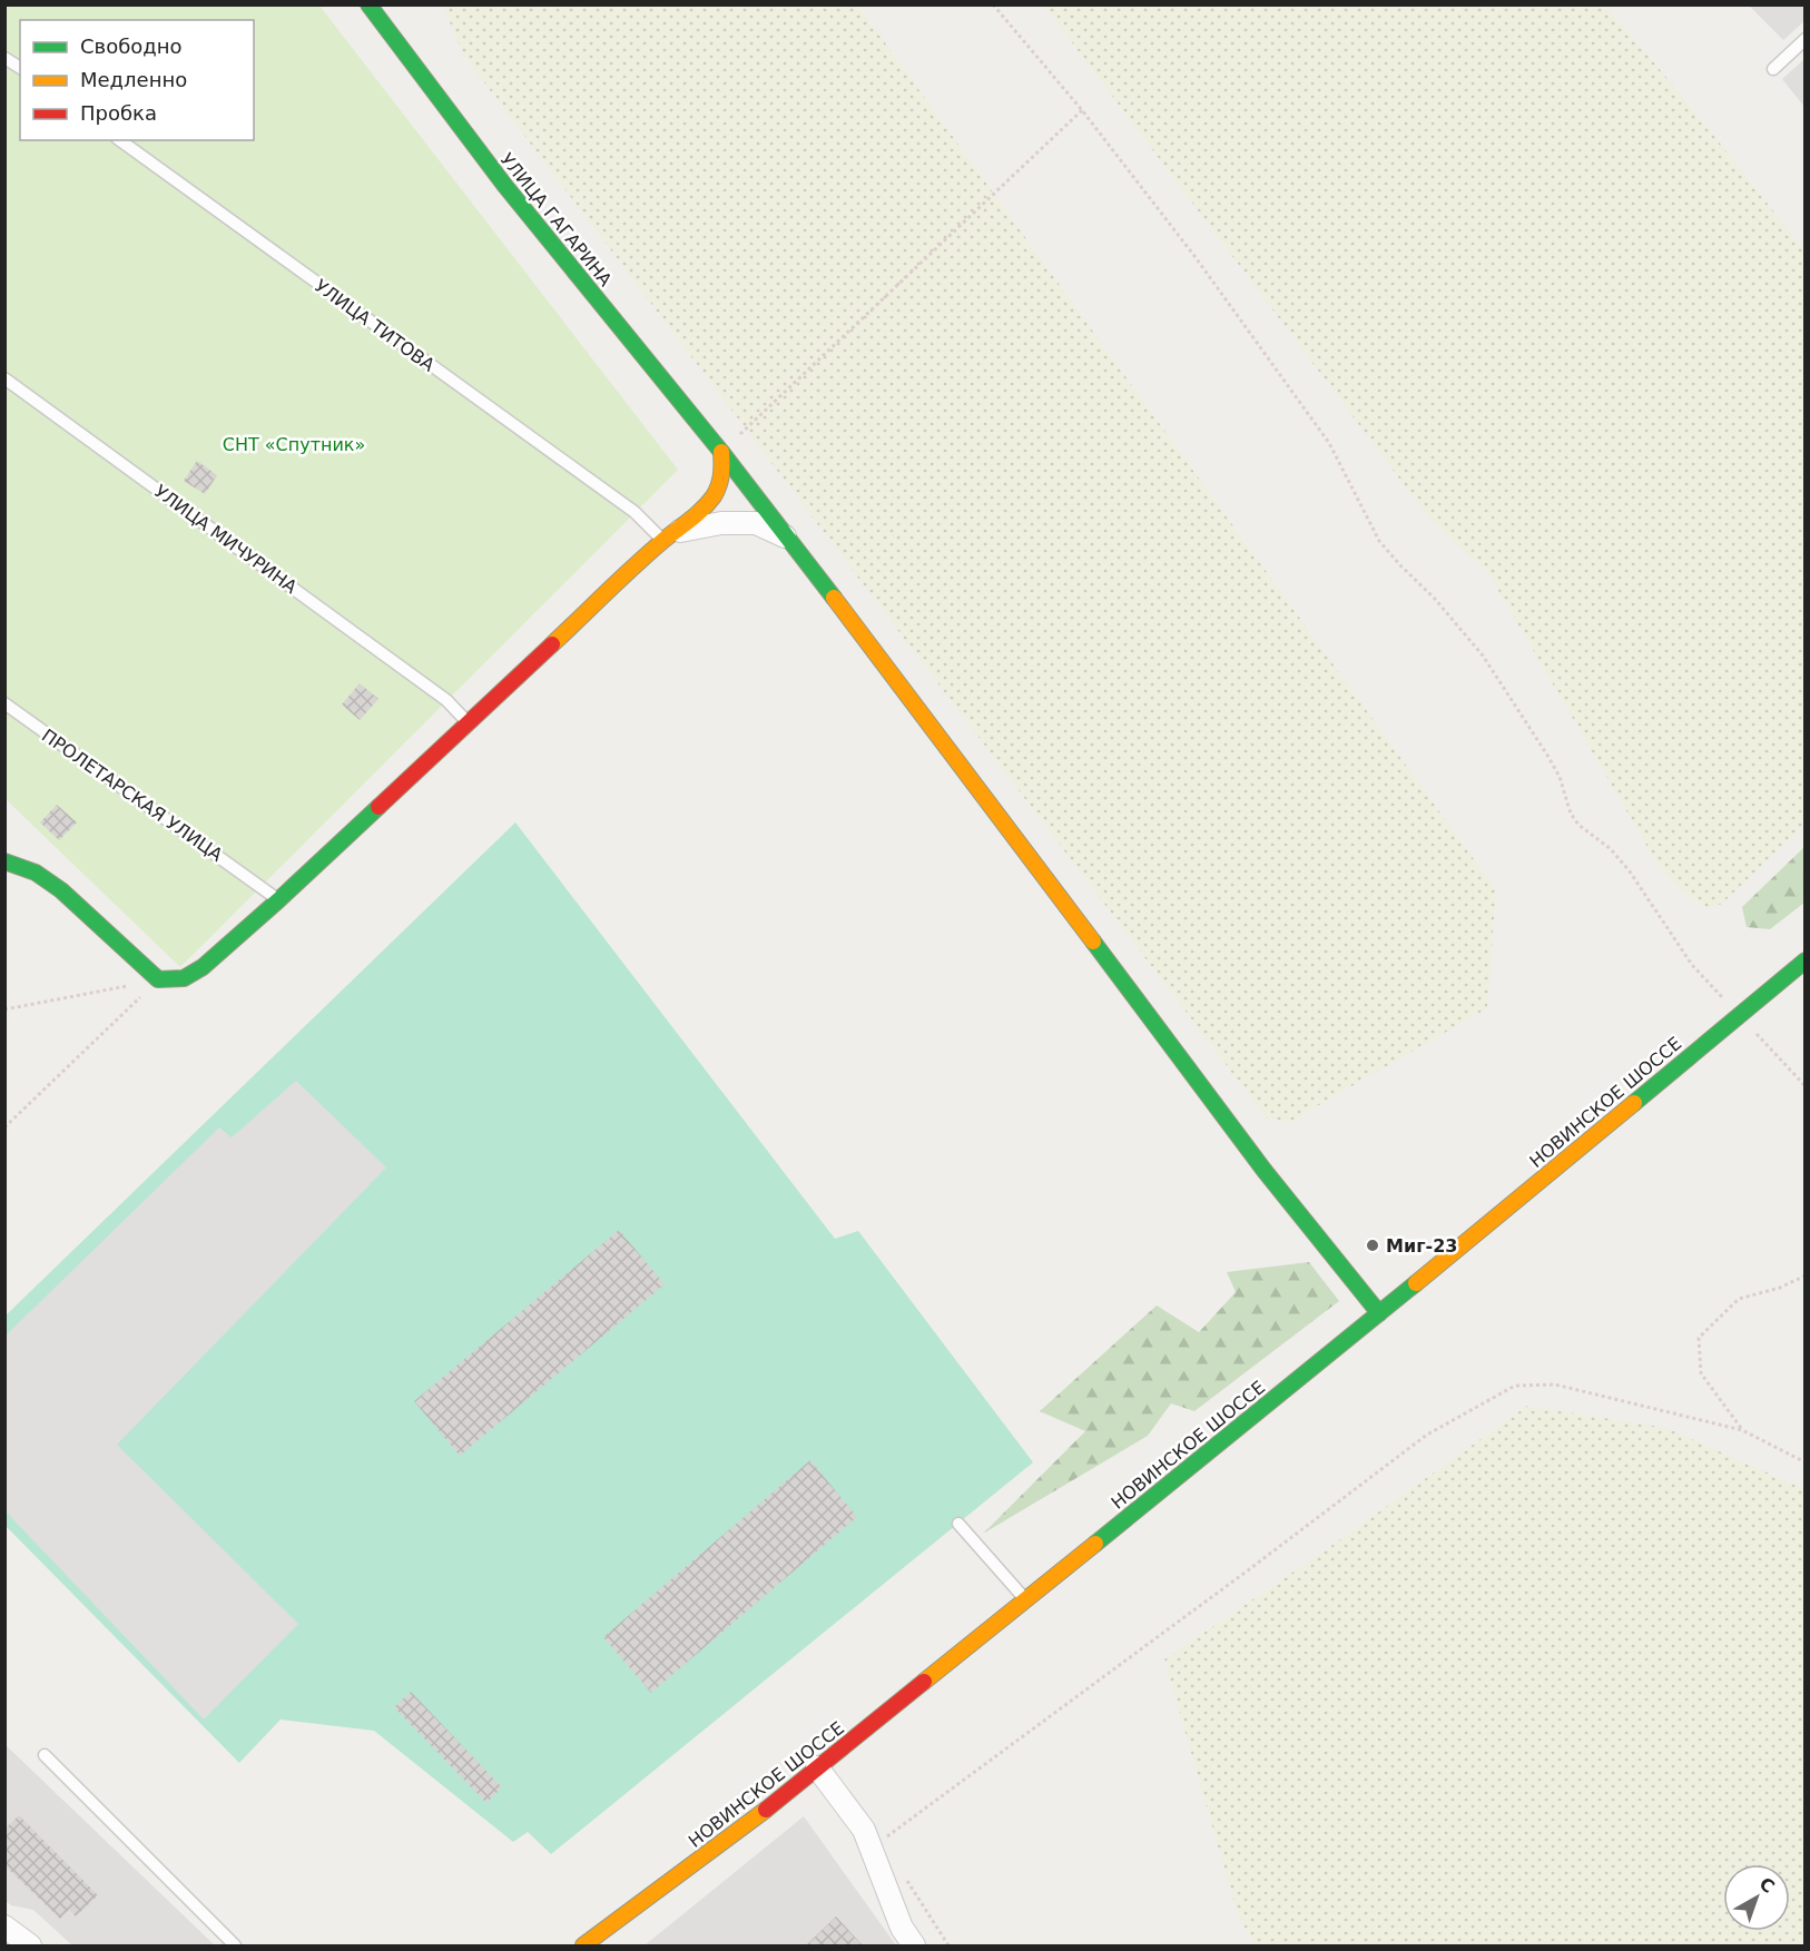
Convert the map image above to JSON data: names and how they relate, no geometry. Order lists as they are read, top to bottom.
{
  "streets": {
    "street": ["УЛИЦА ГАГАРИНА", "НОВИНСКОЕ ШОССЕ"],
    "lane": ["УЛИЦА ТИТОВА", "УЛИЦА МИЧУРИНА", "ПРОЛЕТАРСКАЯ УЛИЦА"]
  },
  "crossings": [
    ["УЛИЦА ГАГАРИНА", "НОВИНСКОЕ ШОССЕ"]
  ],
  "parks": ["СНТ «Спутник»"],
  "places": ["Миг-23"],
  "legend": ["Свободно", "Медленно", "Пробка"],
  "north": "top right"
}
